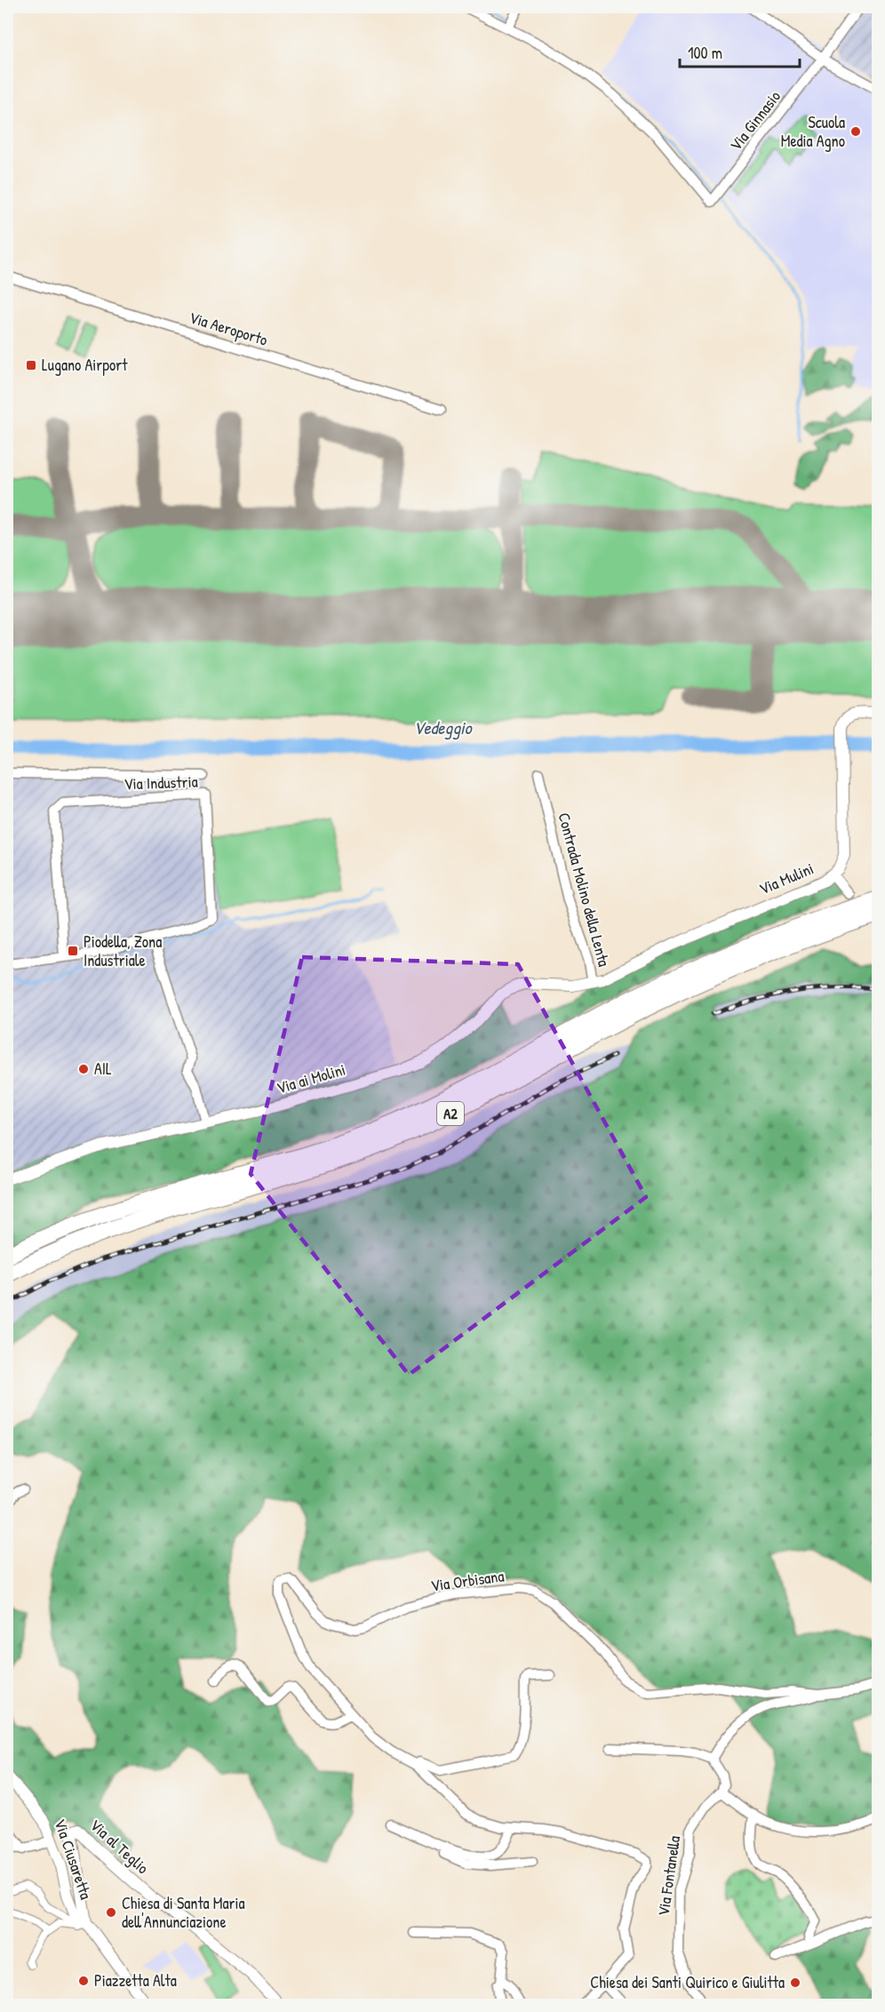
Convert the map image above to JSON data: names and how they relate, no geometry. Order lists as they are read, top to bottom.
{
  "streets": {
    "highway": ["A2"],
    "street": [
      "Via Ginnasio",
      "Via Aeroporto",
      "Via Industria",
      "Via Mulini",
      "Contrada Molino della Lenta",
      "Via ai Molini",
      "Via Orbisana",
      "Via al Teglio",
      "Via Ciusaretta",
      "Via Fontanella"
    ]
  },
  "crossings": [
    ["Via Mulini", "Contrada Molino della Lenta"],
    ["Via Mulini", "Via ai Molini"],
    ["Contrada Molino della Lenta", "Via ai Molini"],
    ["Via al Teglio", "Via Ciusaretta"]
  ],
  "water": ["Vedeggio"],
  "places": {
    "other": [
      "Scuola Media Agno",
      "AIL",
      "Chiesa di Santa Maria dell'Annunciazione",
      "Piazzetta Alta",
      "Chiesa dei Santi Quirico e Giulitta"
    ],
    "transit": ["Lugano Airport", "Piodella, Zona Industriale"]
  },
  "scale_bar": "100 m"
}
